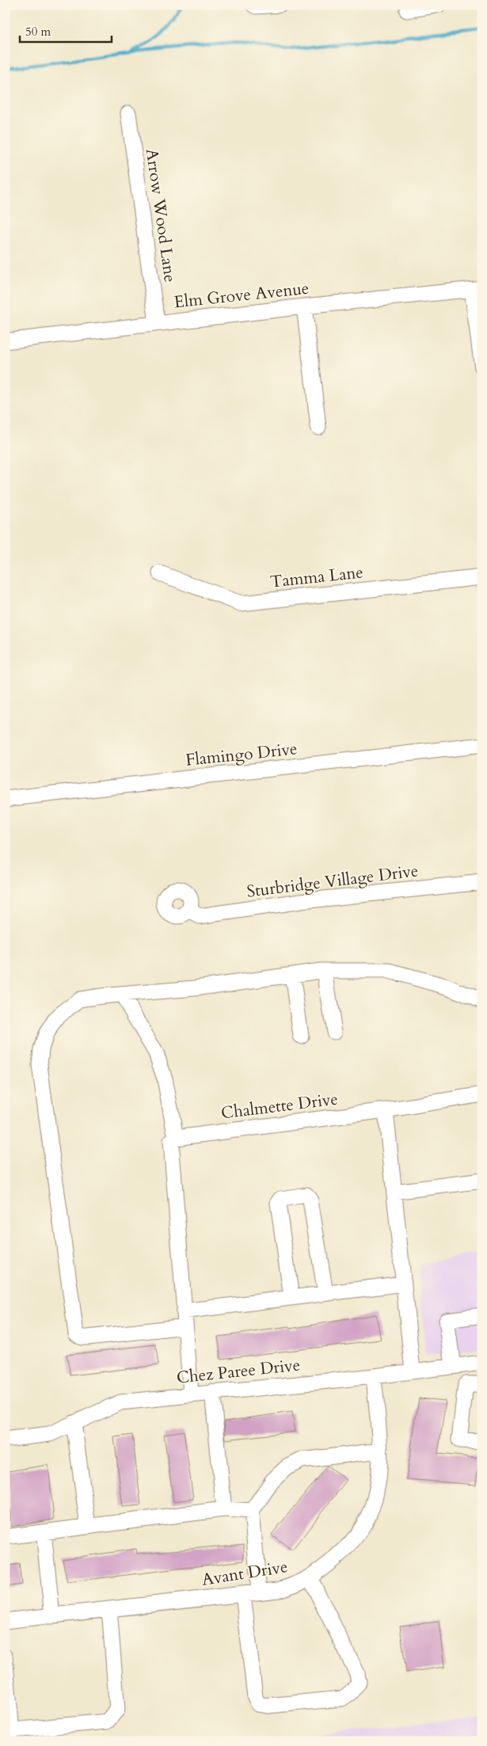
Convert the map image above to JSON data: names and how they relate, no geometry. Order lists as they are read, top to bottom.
{
  "streets": {
    "street": [
      "Arrow Wood Lane",
      "Elm Grove Avenue",
      "Tamma Lane",
      "Flamingo Drive",
      "Sturbridge Village Drive",
      "Chalmette Drive",
      "Chez Paree Drive",
      "Avant Drive"
    ]
  },
  "crossings": [
    ["Arrow Wood Lane", "Elm Grove Avenue"],
    ["Chez Paree Drive", "Avant Drive"]
  ],
  "scale_bar": "50 m"
}
